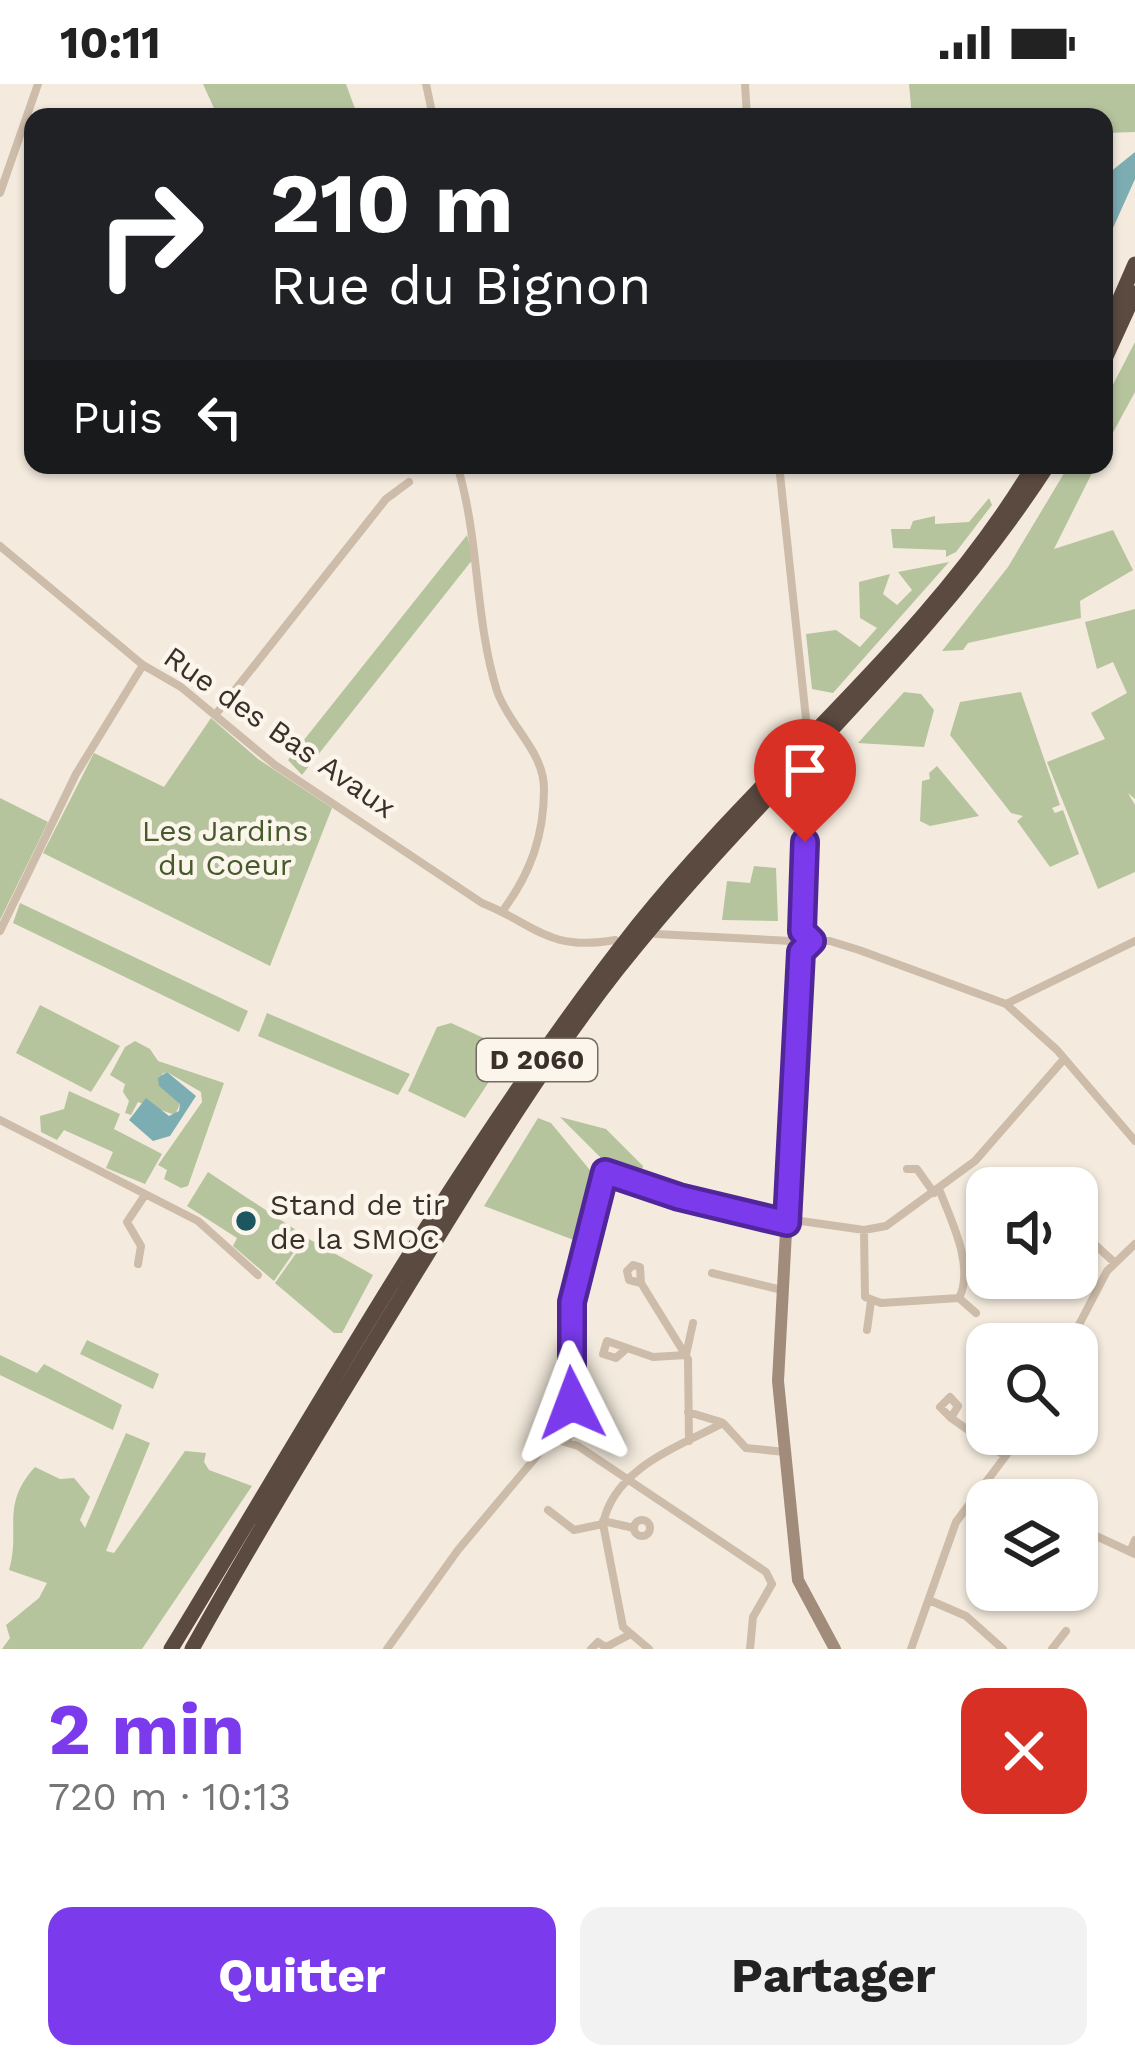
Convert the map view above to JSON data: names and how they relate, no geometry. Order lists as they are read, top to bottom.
{
  "streets": {
    "highway": ["D 2060"],
    "street": ["Rue des Bas Avaux"]
  },
  "parks": ["Les Jardins du Coeur"],
  "places": ["Stand de tir de la SMOC"],
  "page": {
    "status": "10:11",
    "turn": ["210 m", "Rue du Bignon"],
    "then": "Puis",
    "heading": ["2 min", "720 m · 10:13"],
    "buttons": ["Quitter", "Partager"]
  }
}
